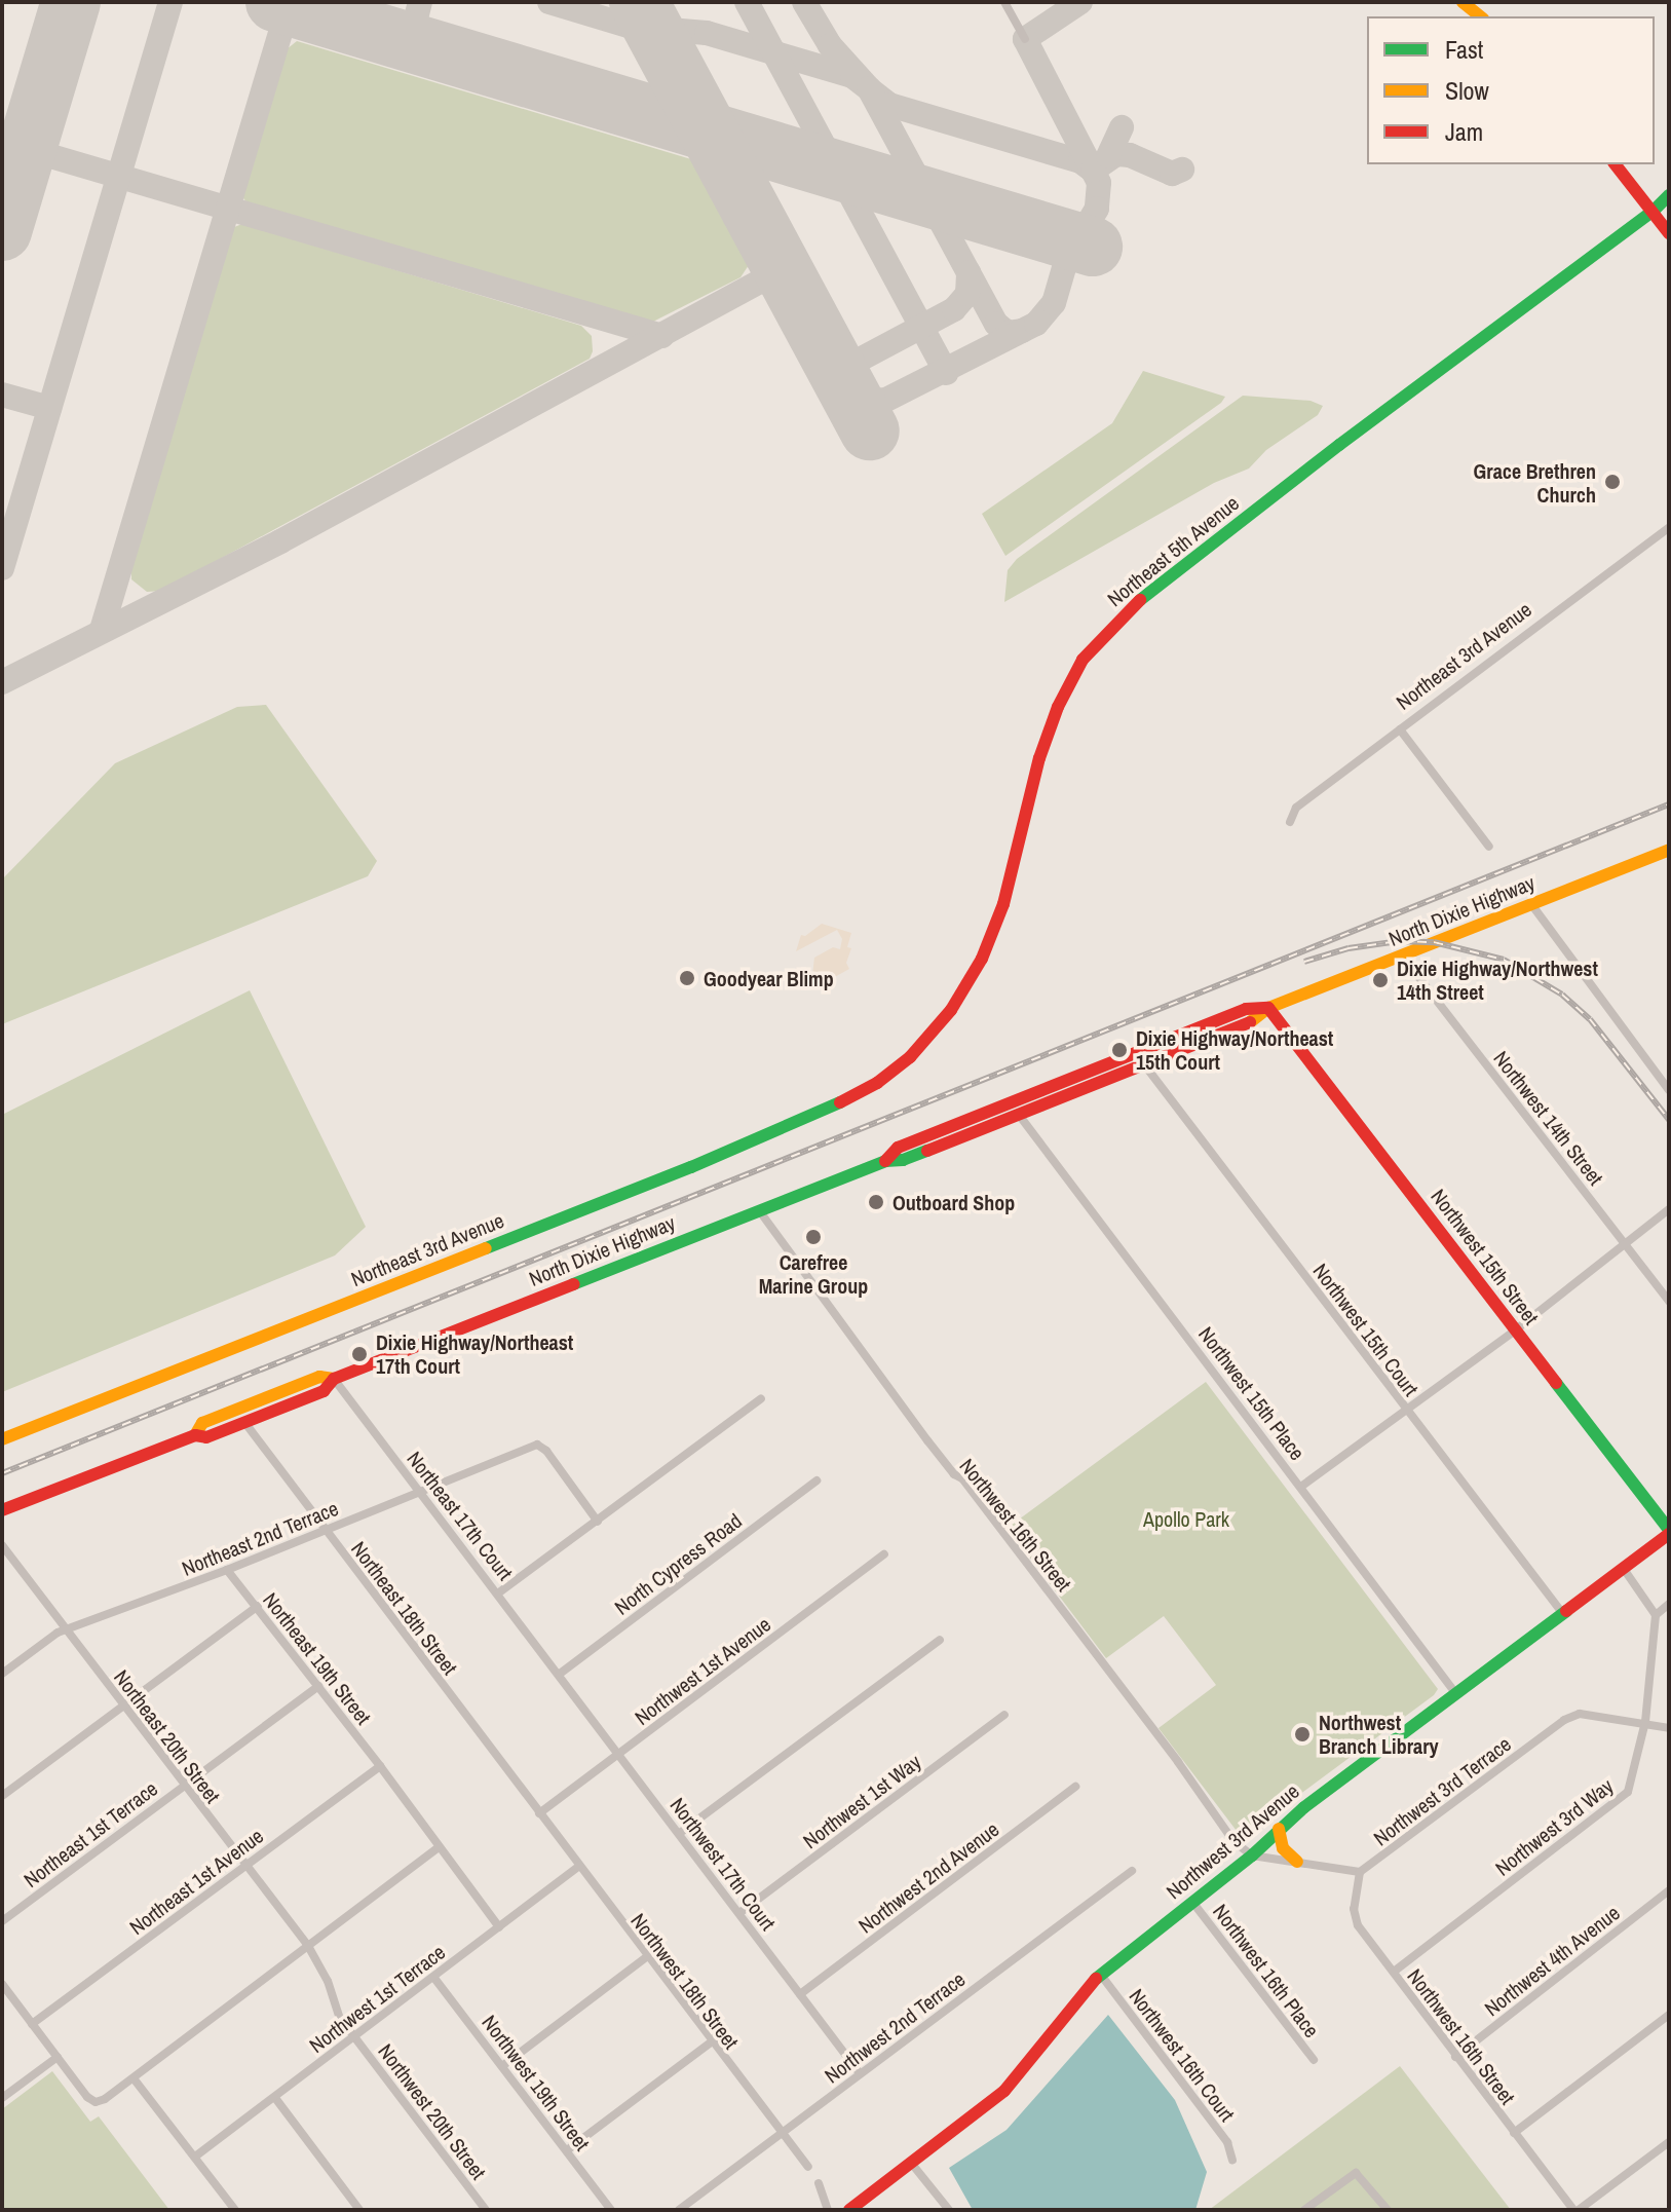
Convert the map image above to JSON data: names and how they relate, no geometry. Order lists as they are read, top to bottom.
{
  "streets": {
    "street": [
      "Northeast 5th Avenue",
      "Northeast 3rd Avenue",
      "North Dixie Highway",
      "Northwest 14th Street",
      "Northwest 15th Street",
      "Northwest 15th Court",
      "Northwest 15th Place",
      "Northeast 17th Court",
      "Northwest 16th Street",
      "Northeast 2nd Terrace",
      "North Cypress Road",
      "Northeast 18th Street",
      "Northeast 19th Street",
      "Northwest 1st Avenue",
      "Northeast 20th Street",
      "Northwest 3rd Terrace",
      "Northwest 1st Way",
      "Northwest 3rd Way",
      "Northeast 1st Terrace",
      "Northwest 3rd Avenue",
      "Northwest 17th Court",
      "Northwest 2nd Avenue",
      "Northeast 1st Avenue",
      "Northwest 4th Avenue",
      "Northwest 16th Place",
      "Northwest 18th Street",
      "Northwest 1st Terrace",
      "Northwest 2nd Terrace",
      "Northwest 16th Court",
      "Northwest 19th Street",
      "Northwest 20th Street"
    ]
  },
  "crossings": [
    ["Northeast 5th Avenue", "Northeast 3rd Avenue"],
    ["North Dixie Highway", "Northwest 14th Street"],
    ["North Dixie Highway", "Northwest 15th Street"],
    ["North Dixie Highway", "Northwest 15th Court"],
    ["North Dixie Highway", "Northwest 15th Place"],
    ["North Dixie Highway", "Northeast 17th Court"],
    ["North Dixie Highway", "Northwest 16th Street"],
    ["North Dixie Highway", "Northeast 18th Street"],
    ["Northwest 15th Street", "Northwest 3rd Avenue"],
    ["Northwest 15th Court", "Northwest 3rd Avenue"],
    ["Northwest 15th Place", "Northwest 3rd Avenue"],
    ["Northeast 17th Court", "Northeast 2nd Terrace"],
    ["Northeast 17th Court", "North Cypress Road"],
    ["Northeast 17th Court", "Northwest 17th Court"],
    ["Northwest 16th Street", "Northwest 3rd Terrace"],
    ["Northwest 16th Street", "Northwest 3rd Way"],
    ["Northwest 16th Street", "Northwest 3rd Avenue"],
    ["Northwest 16th Street", "Northwest 4th Avenue"],
    ["Northeast 2nd Terrace", "Northeast 18th Street"],
    ["Northeast 2nd Terrace", "Northeast 19th Street"],
    ["Northeast 2nd Terrace", "Northeast 20th Street"],
    ["North Cypress Road", "Northwest 17th Court"],
    ["Northeast 18th Street", "Northwest 1st Avenue"],
    ["Northeast 18th Street", "Northwest 18th Street"],
    ["Northeast 19th Street", "Northeast 1st Terrace"],
    ["Northeast 19th Street", "Northeast 1st Avenue"],
    ["Northwest 1st Avenue", "Northwest 17th Court"],
    ["Northwest 1st Avenue", "Northwest 18th Street"],
    ["Northeast 20th Street", "Northeast 1st Terrace"],
    ["Northeast 20th Street", "Northeast 1st Avenue"],
    ["Northeast 20th Street", "Northwest 20th Street"],
    ["Northwest 3rd Terrace", "Northwest 3rd Way"],
    ["Northwest 1st Way", "Northwest 17th Court"],
    ["Northwest 3rd Avenue", "Northwest 16th Place"],
    ["Northwest 3rd Avenue", "Northwest 16th Court"],
    ["Northwest 17th Court", "Northwest 2nd Avenue"],
    ["Northwest 17th Court", "Northwest 2nd Terrace"],
    ["Northwest 18th Street", "Northwest 1st Terrace"],
    ["Northwest 18th Street", "Northwest 2nd Terrace"],
    ["Northwest 1st Terrace", "Northwest 19th Street"],
    ["Northwest 1st Terrace", "Northwest 20th Street"]
  ],
  "parks": ["Apollo Park"],
  "places": [
    "Grace Brethren Church",
    "Goodyear Blimp",
    "Dixie Highway/Northwest 14th Street",
    "Dixie Highway/Northeast 15th Court",
    "Outboard Shop",
    "Carefree Marine Group",
    "Dixie Highway/Northeast 17th Court",
    "Northwest Branch Library"
  ],
  "legend": ["Fast", "Slow", "Jam"]
}
